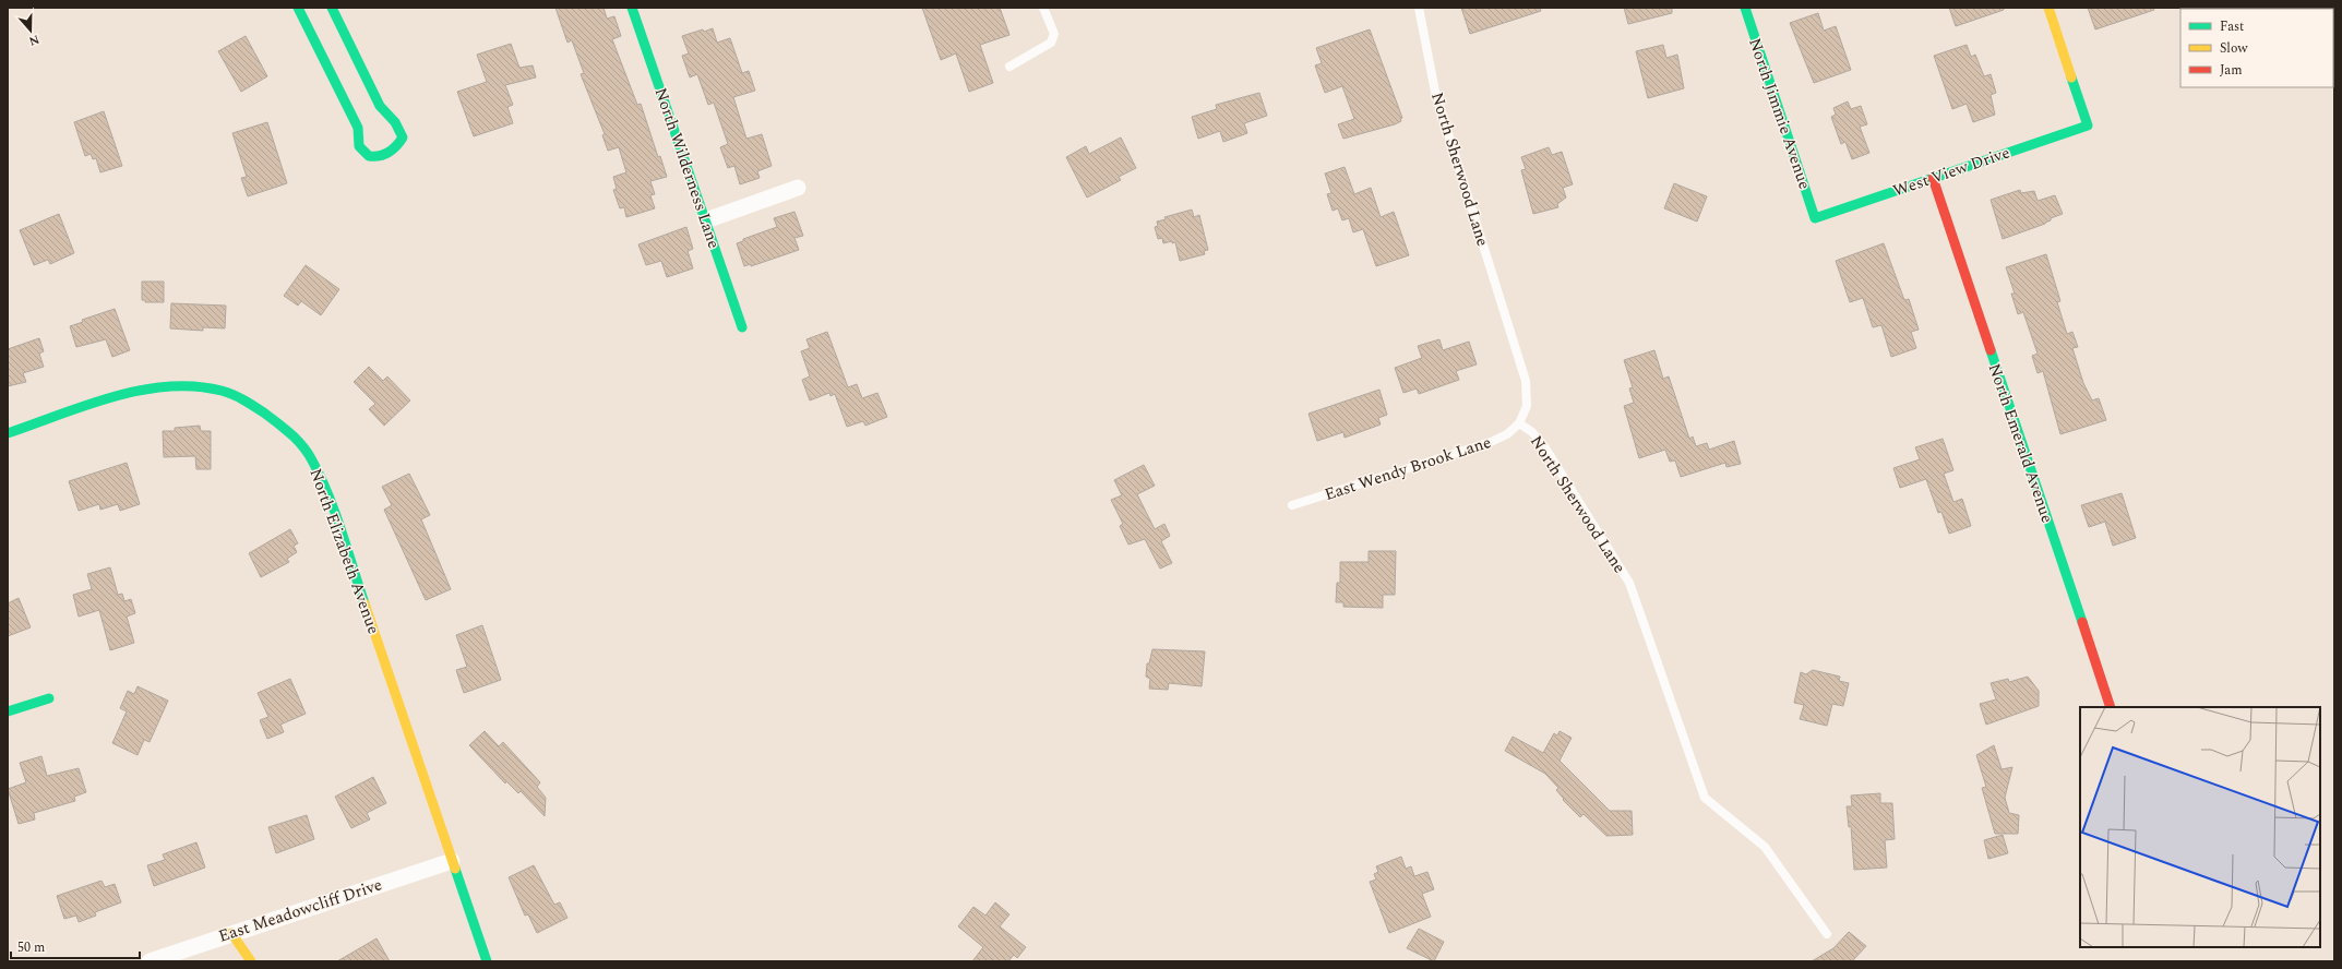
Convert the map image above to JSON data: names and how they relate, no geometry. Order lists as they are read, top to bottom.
{
  "streets": {
    "street": [
      "North Jimmie Avenue",
      "North Wilderness Lane",
      "West View Drive",
      "North Emerald Avenue",
      "North Elizabeth Avenue",
      "East Meadowcliff Drive"
    ],
    "lane": ["North Sherwood Lane", "East Wendy Brook Lane"]
  },
  "crossings": [
    ["North Jimmie Avenue", "West View Drive"],
    ["North Sherwood Lane", "East Wendy Brook Lane"],
    ["West View Drive", "North Emerald Avenue"],
    ["North Elizabeth Avenue", "East Meadowcliff Drive"]
  ],
  "legend": ["Fast", "Slow", "Jam"],
  "scale_bar": "50 m",
  "north": "bottom"
}
